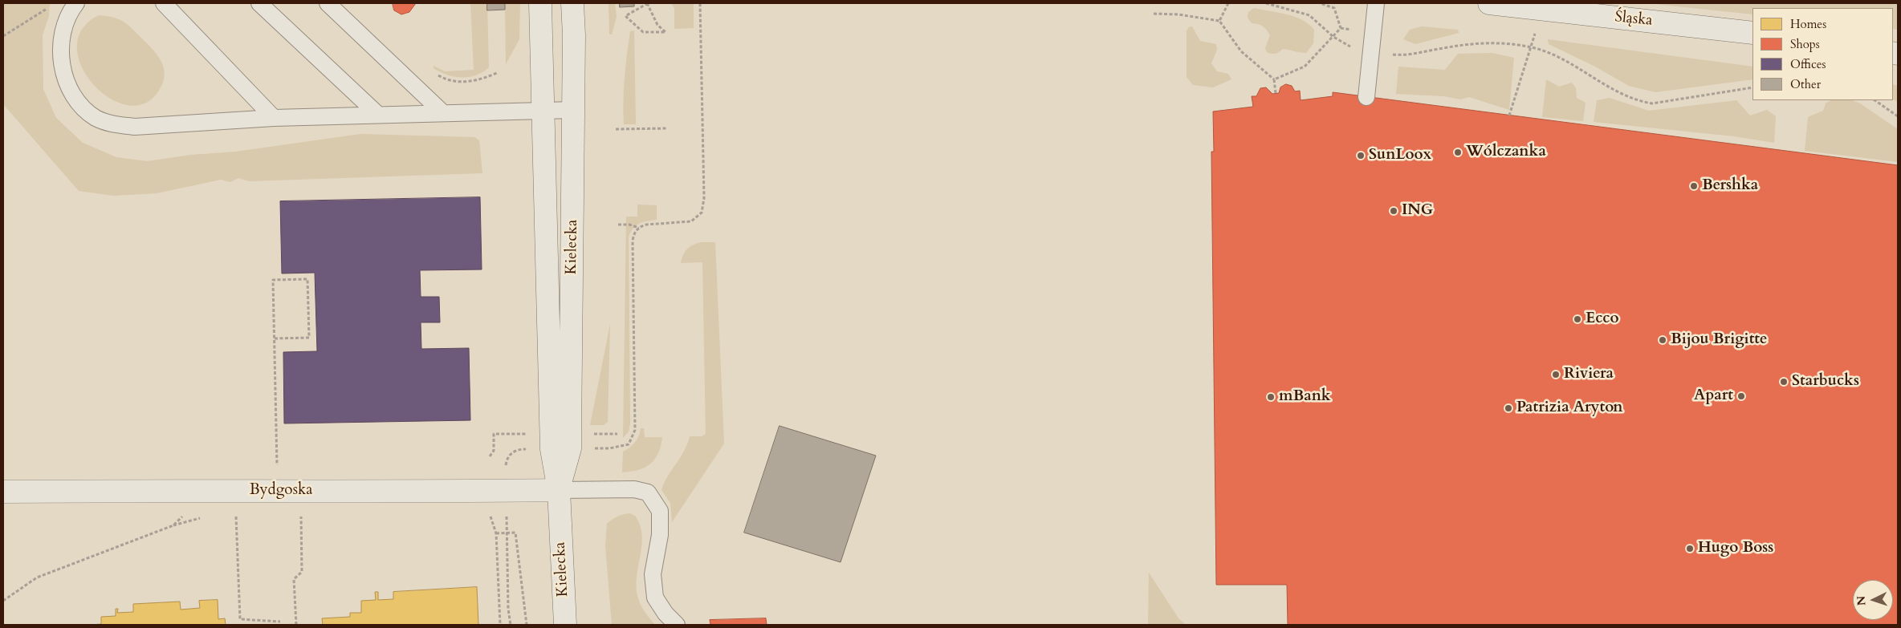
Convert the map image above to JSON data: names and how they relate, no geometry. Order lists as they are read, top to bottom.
{
  "streets": {
    "main road": ["Śląska", "Kielecka", "Bydgoska"]
  },
  "crossings": [
    ["Kielecka", "Bydgoska"]
  ],
  "places": [
    "Wólczanka",
    "SunLoox",
    "Bershka",
    "ING",
    "Ecco",
    "Bijou Brigitte",
    "Riviera",
    "Starbucks",
    "Apart",
    "mBank",
    "Patrizia Aryton",
    "Hugo Boss"
  ],
  "legend": [
    "Homes",
    "Shops",
    "Offices",
    "Other"
  ],
  "north": "left"
}
